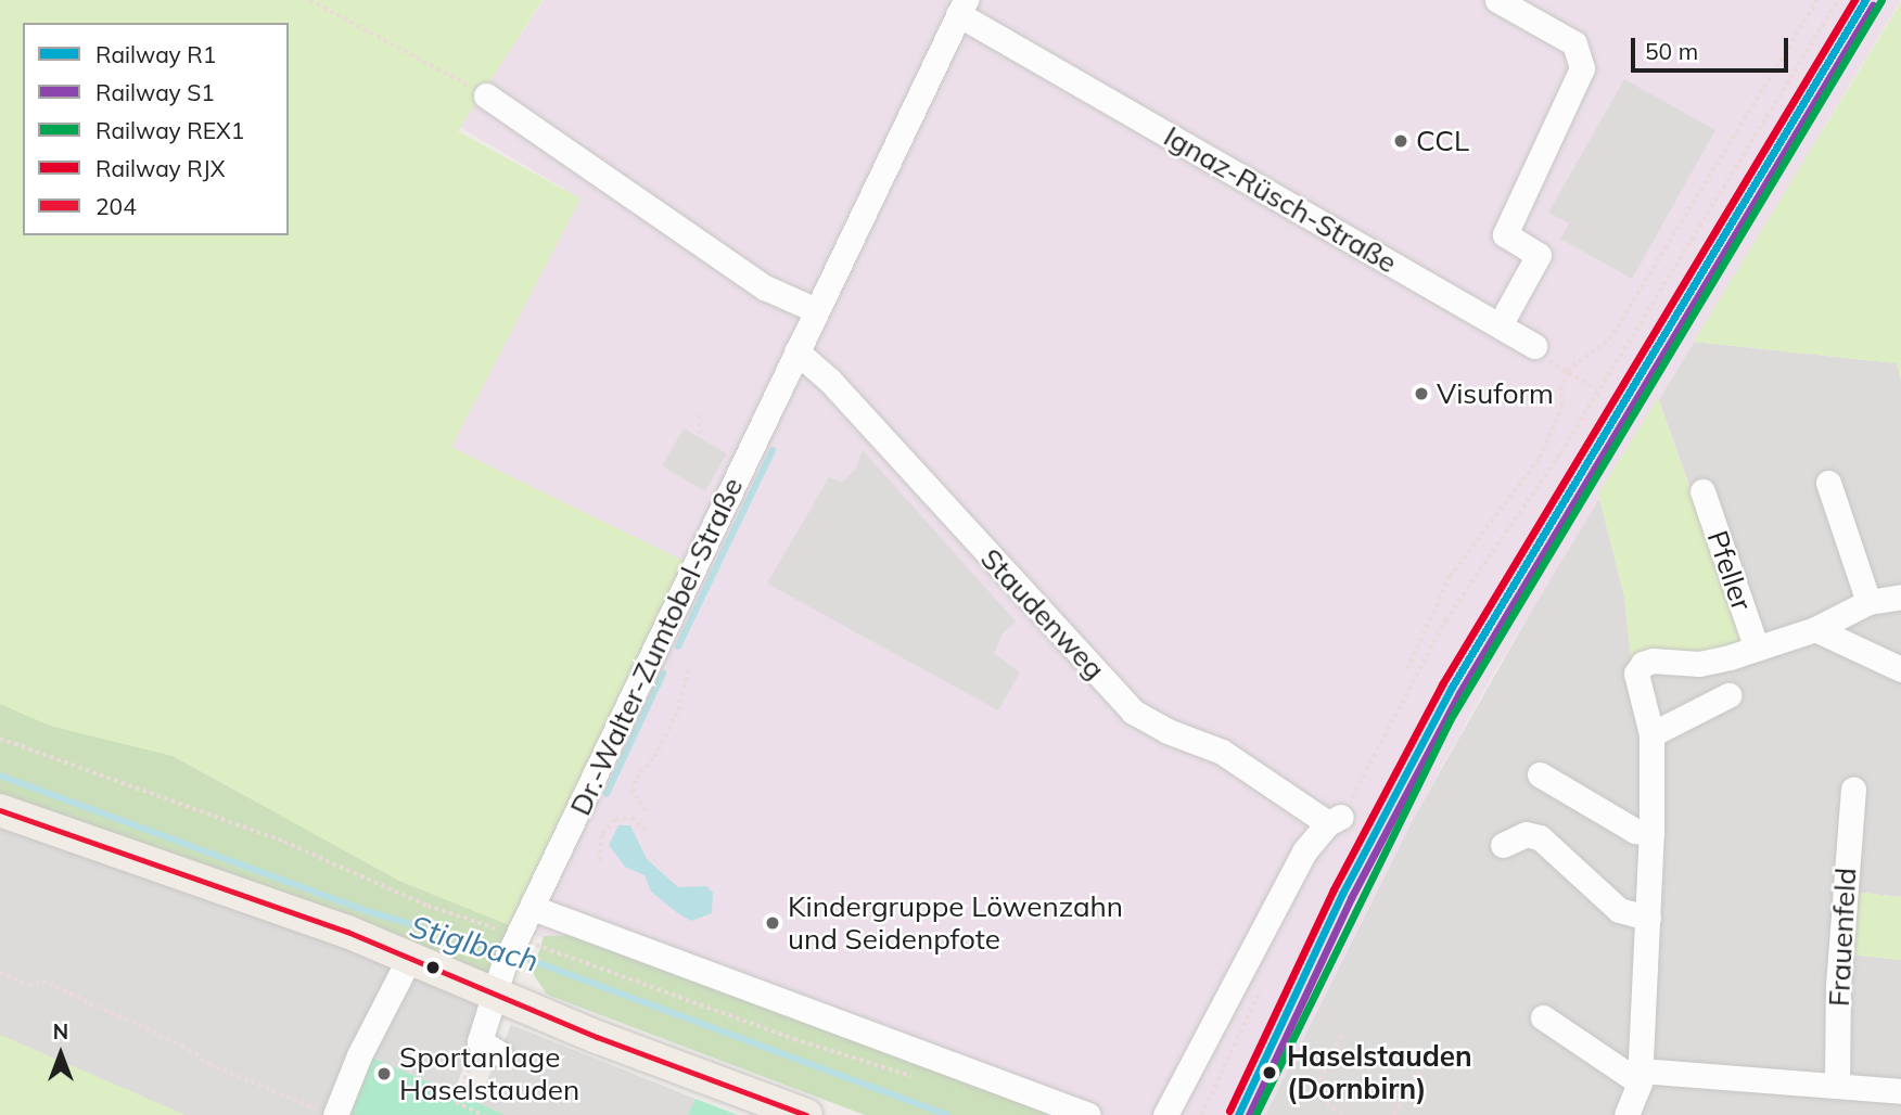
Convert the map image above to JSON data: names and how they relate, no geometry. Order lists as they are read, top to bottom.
{
  "streets": {
    "street": [
      "Ignaz-Rüsch-Straße",
      "Pfeller",
      "Staudenweg",
      "Dr.-Walter-Zumtobel-Straße",
      "Frauenfeld"
    ]
  },
  "crossings": [
    ["Ignaz-Rüsch-Straße", "Dr.-Walter-Zumtobel-Straße"],
    ["Staudenweg", "Dr.-Walter-Zumtobel-Straße"]
  ],
  "water": ["Stiglbach"],
  "places": [
    "CCL",
    "Visuform",
    "Kindergruppe Löwenzahn und Seidenpfote",
    "Haselstauden (Dornbirn)",
    "Sportanlage Haselstauden"
  ],
  "lines": [
    "rail line R1",
    "rail line REX1",
    "rail line RJX",
    "rail line S1",
    "transit line 204"
  ],
  "legend": [
    "Railway R1",
    "Railway S1",
    "Railway REX1",
    "Railway RJX",
    "204"
  ],
  "scale_bar": "50 m",
  "north": "top"
}
